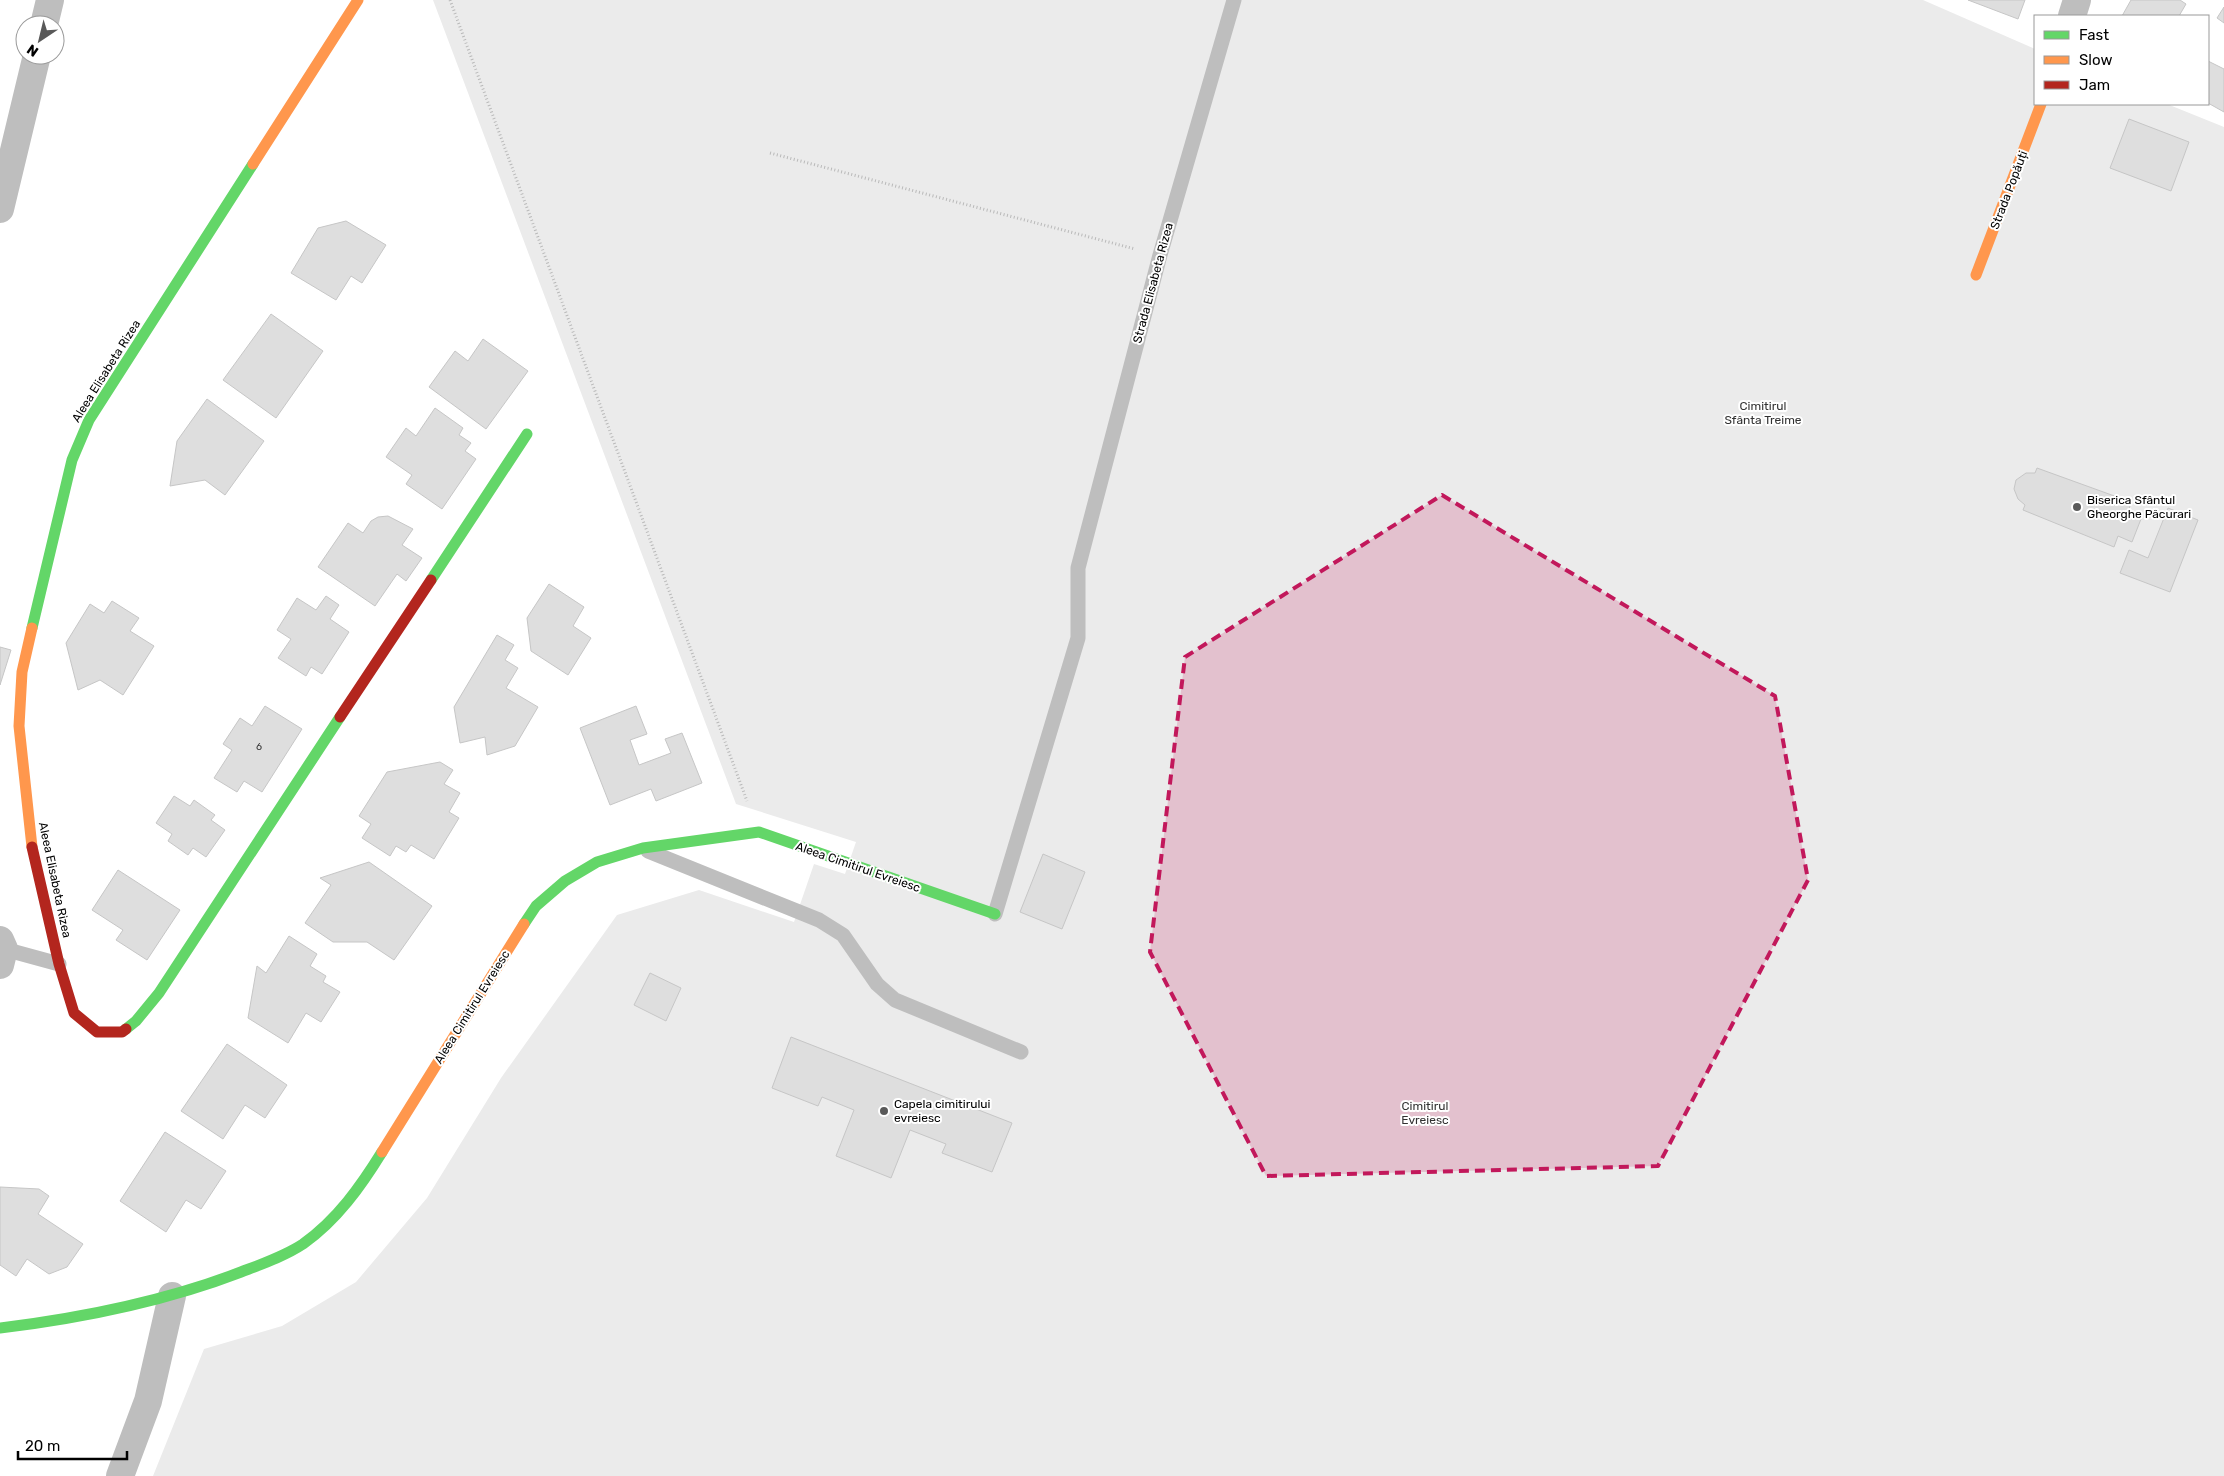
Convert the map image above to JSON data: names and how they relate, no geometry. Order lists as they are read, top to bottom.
{
  "streets": {
    "street": ["Strada Popăuți", "Aleea Elisabeta Rizea", "Aleea Cimitirul Evreiesc"],
    "lane": ["Strada Elisabeta Rizea"]
  },
  "crossings": [
    ["Strada Elisabeta Rizea", "Aleea Cimitirul Evreiesc"]
  ],
  "parks": ["Cimitirul Sfânta Treime", "Cimitirul Evreiesc"],
  "places": ["Biserica Sfântul Gheorghe Păcurari", "Capela cimitirului evreiesc"],
  "house_numbers": ["6"],
  "legend": ["Fast", "Slow", "Jam"],
  "scale_bar": "20 m",
  "north": "bottom left"
}
